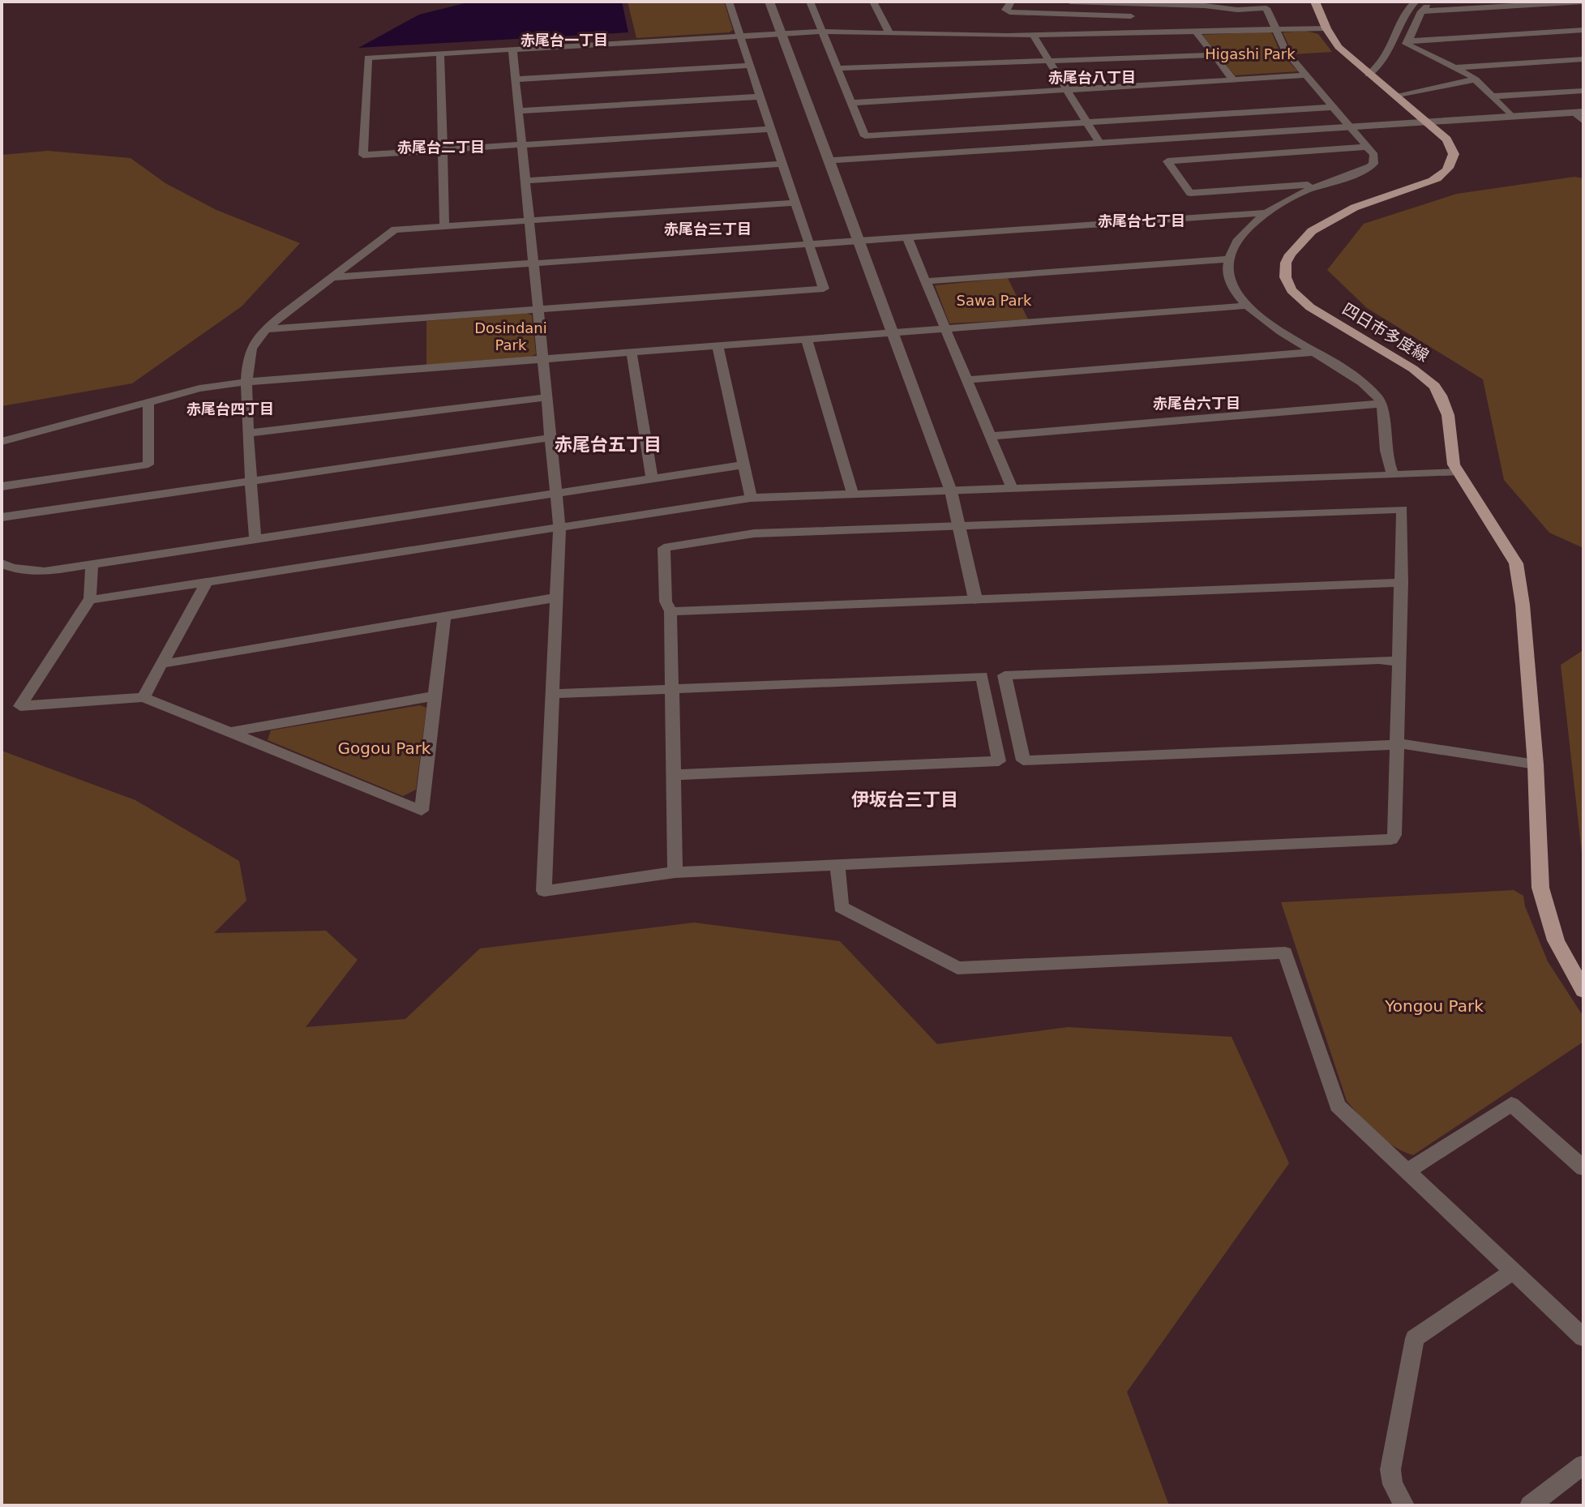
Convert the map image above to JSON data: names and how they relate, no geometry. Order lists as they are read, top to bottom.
{
  "streets": {
    "main road": ["四日市多度線"]
  },
  "districts": [
    "赤尾台一丁目",
    "赤尾台八丁目",
    "赤尾台二丁目",
    "赤尾台七丁目",
    "赤尾台三丁目",
    "赤尾台六丁目",
    "赤尾台四丁目",
    "赤尾台五丁目",
    "伊坂台三丁目"
  ],
  "parks": [
    "Higashi Park",
    "Sawa Park",
    "Dosindani Park",
    "Gogou Park",
    "Yongou Park"
  ]
}
